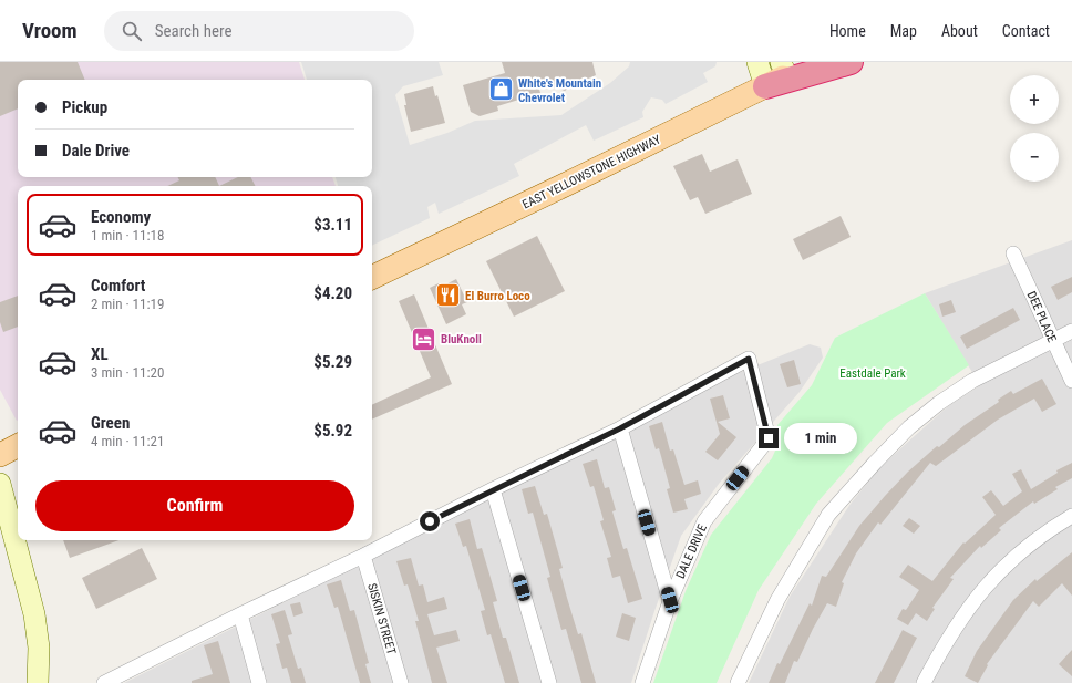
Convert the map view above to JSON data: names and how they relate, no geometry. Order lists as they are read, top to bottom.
{
  "streets": {
    "main road": ["EAST YELLOWSTONE HIGHWAY"],
    "street": ["DEE PLACE", "DALE DRIVE", "SISKIN STREET"]
  },
  "parks": ["Eastdale Park"],
  "places": {
    "shop": ["White's Mountain Chevrolet"],
    "restaurant": ["El Burro Loco"],
    "hotel": ["BluKnoll"]
  },
  "page": {
    "header": "Vroom",
    "search": "Search here",
    "nav": [
      "Home",
      "Map",
      "About",
      "Contact"
    ],
    "map_buttons": ["+", "−"],
    "banner": ["Pickup", "Dale Drive"],
    "list": [
      {
        "name": "Economy",
        "note": "1 min · 11:18",
        "value": "$3.11"
      },
      {
        "name": "Comfort",
        "note": "2 min · 11:19",
        "value": "$4.20"
      },
      {
        "name": "XL",
        "note": "3 min · 11:20",
        "value": "$5.29"
      },
      {
        "name": "Green",
        "note": "4 min · 11:21",
        "value": "$5.92"
      }
    ],
    "bubble": "1 min",
    "buttons": "Confirm"
  }
}
